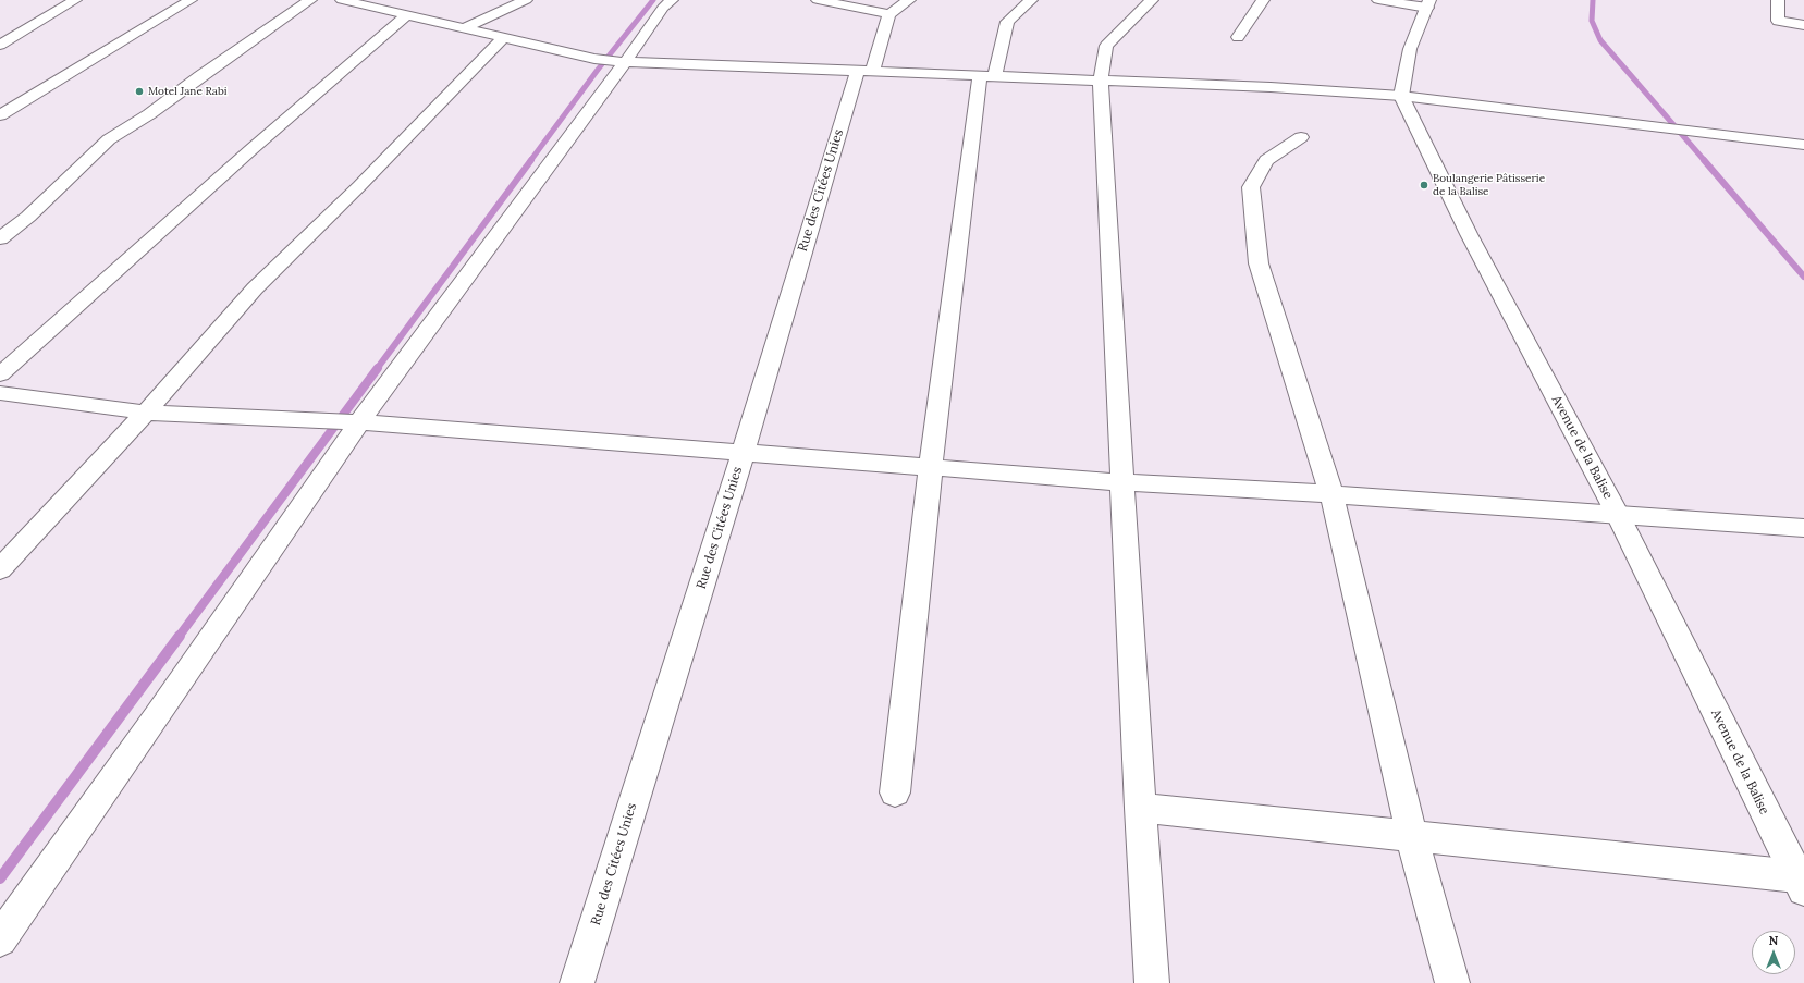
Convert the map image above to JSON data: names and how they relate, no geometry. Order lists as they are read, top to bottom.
{
  "streets": {
    "street": ["Rue des Citées Unies", "Avenue de la Balise"]
  },
  "places": ["Motel Jane Rabi", "Boulangerie Pâtisserie de la Balise"],
  "north": "top"
}
